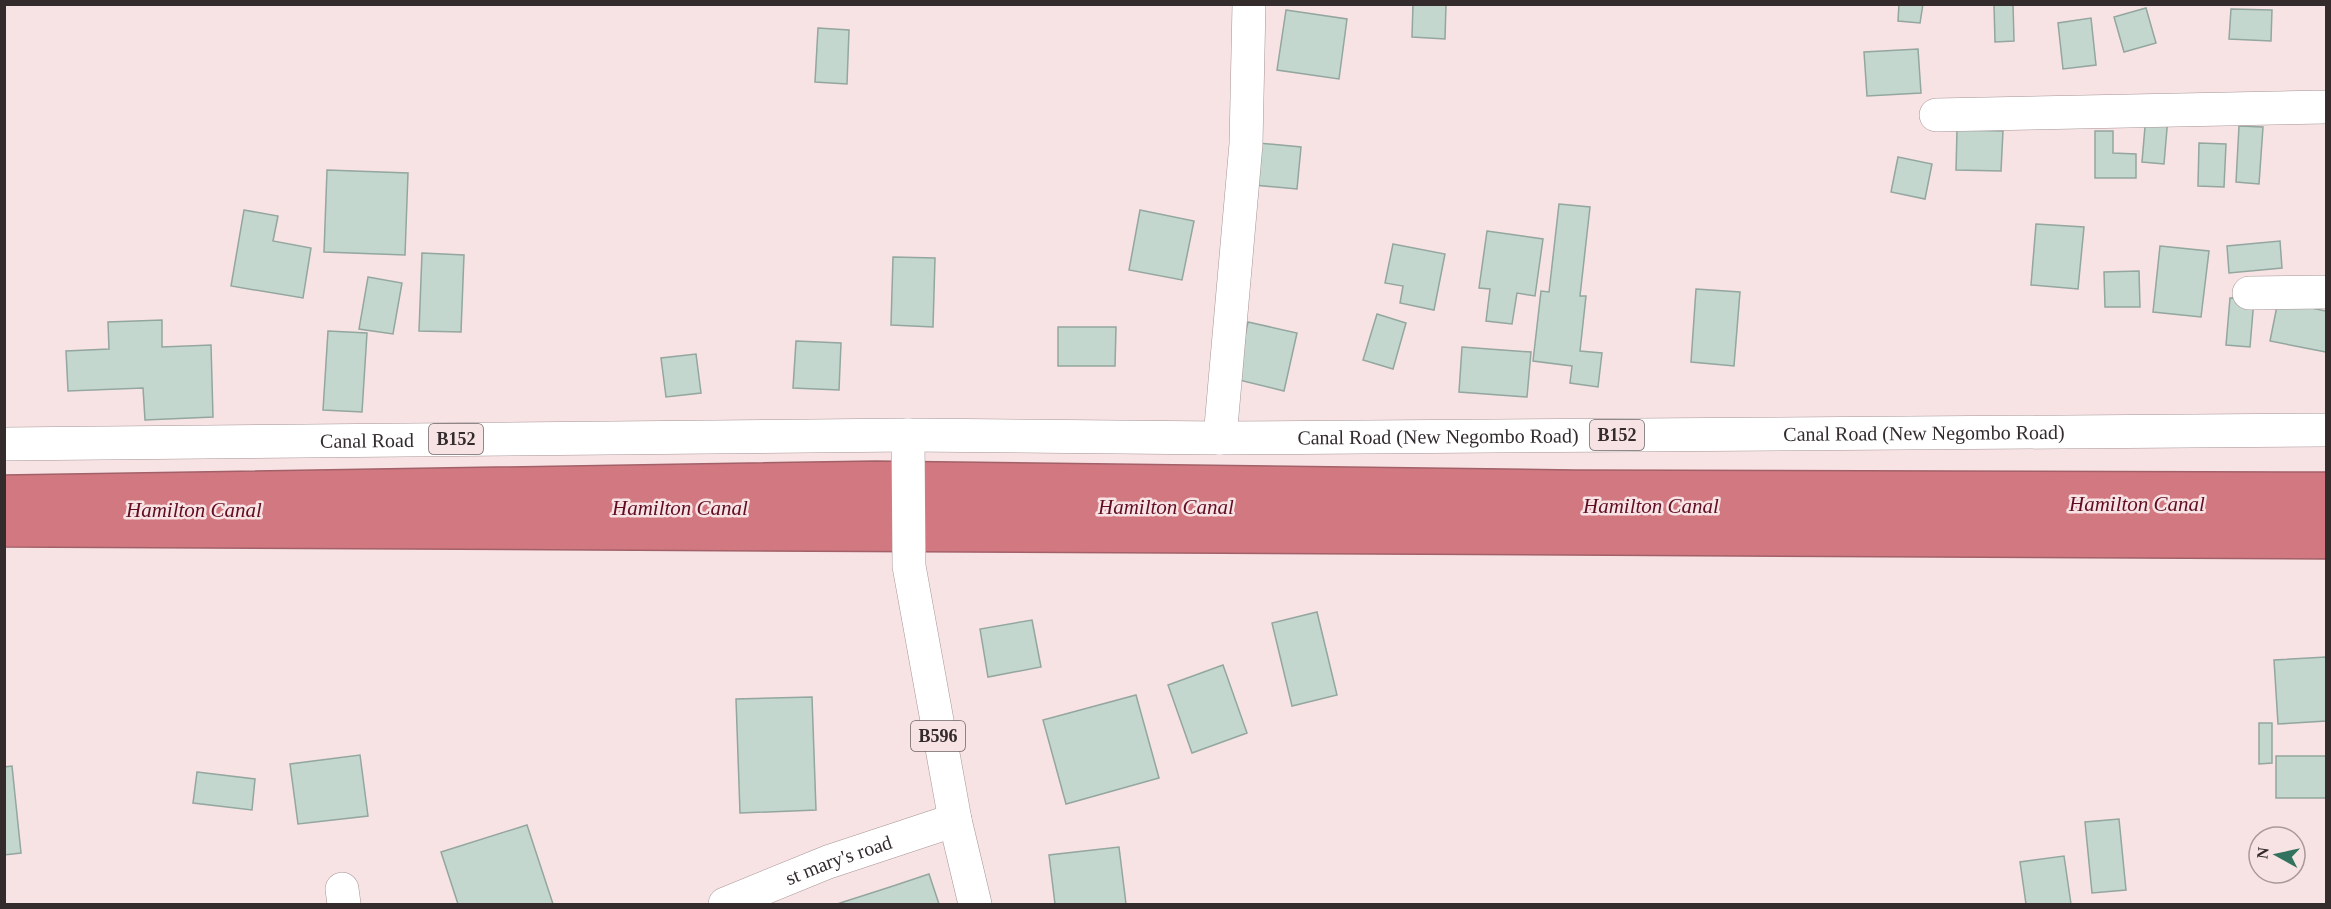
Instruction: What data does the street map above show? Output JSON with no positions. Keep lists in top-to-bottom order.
{
  "streets": {
    "main road": [
      "Canal Road (New Negombo Road)",
      "B152",
      "Canal Road",
      "B596",
      "st mary's road"
    ]
  },
  "crossings": [
    ["Canal Road (New Negombo Road)", "Canal Road"],
    ["Canal Road (New Negombo Road)", "B596"],
    ["Canal Road", "B596"],
    ["B596", "st mary's road"]
  ],
  "water": ["Hamilton Canal"],
  "north": "left"
}
